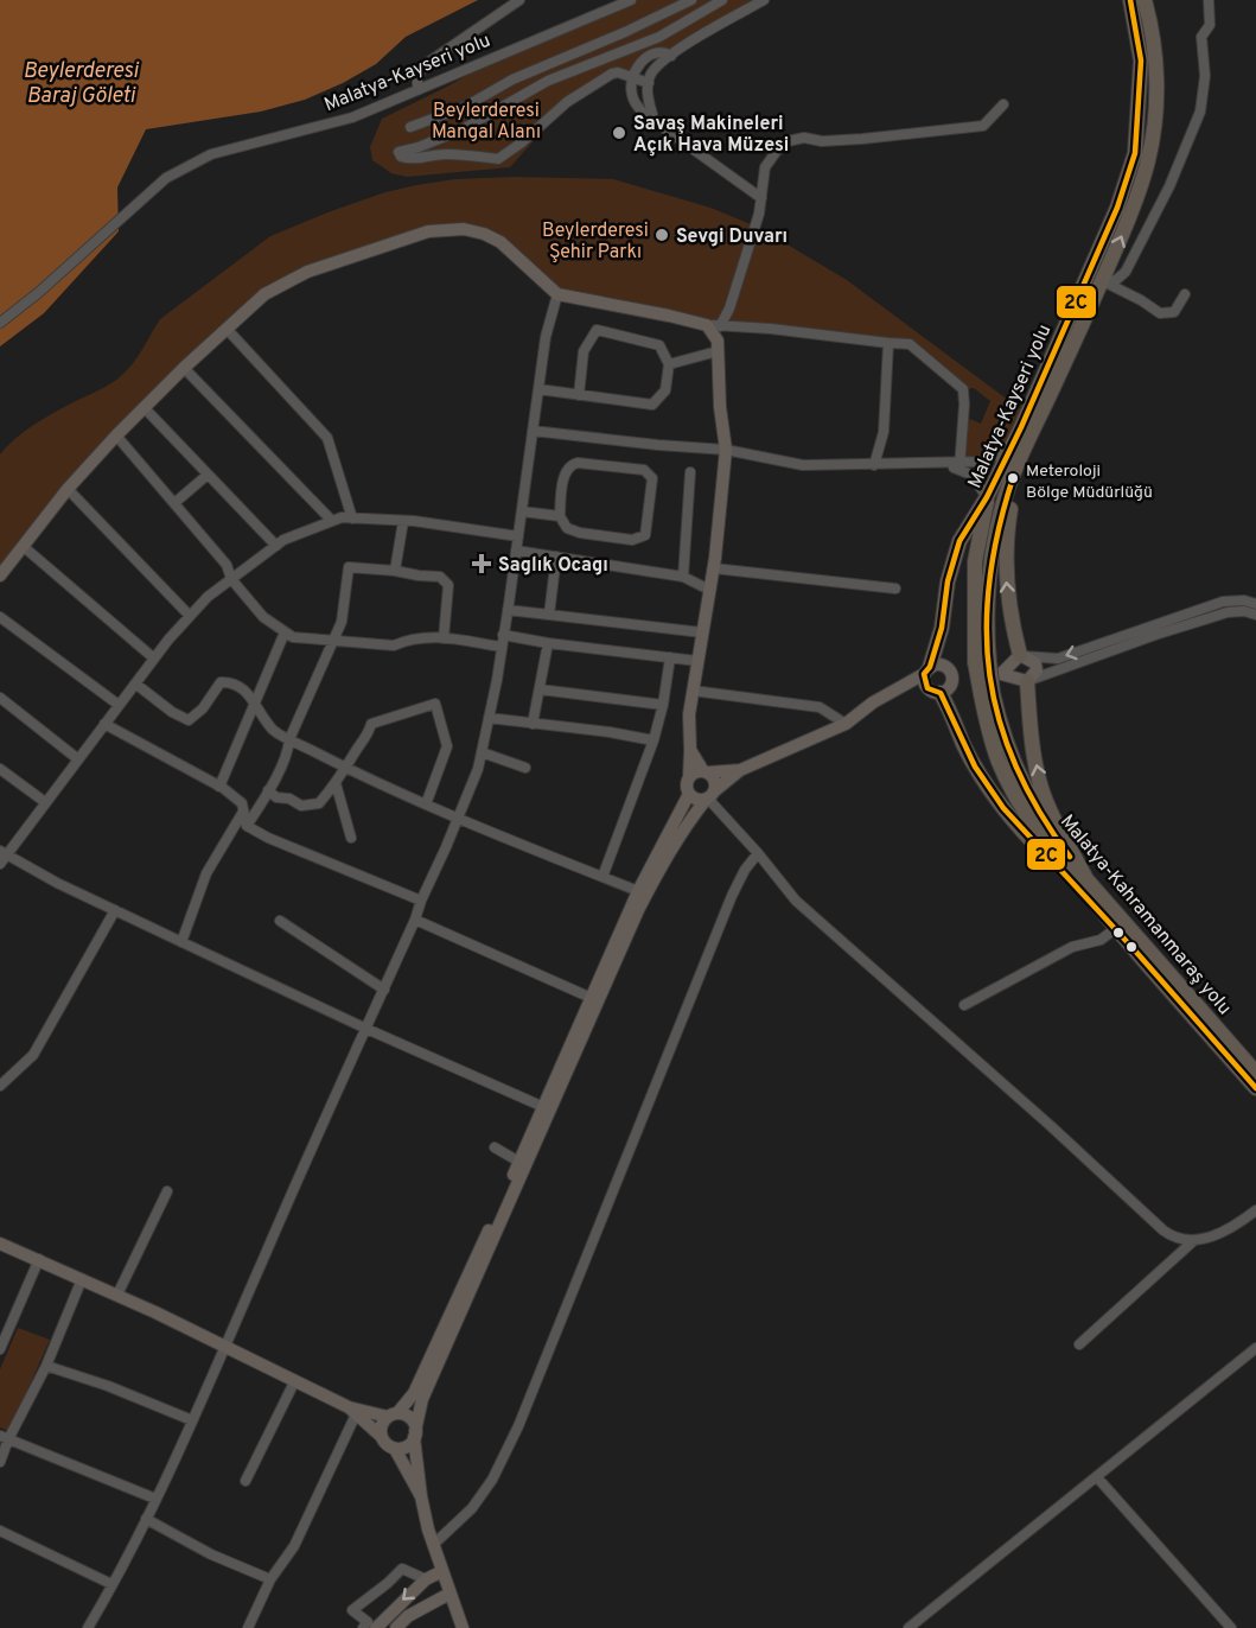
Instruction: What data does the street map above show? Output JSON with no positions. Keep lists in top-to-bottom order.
{
  "streets": {
    "highway": ["Malatya-Kayseri yolu", "Malatya-Kahramanmaraş yolu"]
  },
  "crossings": [
    ["Malatya-Kayseri yolu", "Malatya-Kahramanmaraş yolu"]
  ],
  "water": ["Beylerderesi Baraj Göleti"],
  "parks": ["Beylerderesi Mangal Alanı", "Beylerderesi Şehir Parkı"],
  "places": {
    "other": ["Savaş Makineleri Açık Hava Müzesi", "Sevgi Duvarı", "Meteroloji Bölge Müdürlüğü"],
    "health": ["Saglık Ocagı"]
  },
  "lines": ["transit line 2C"]
}
